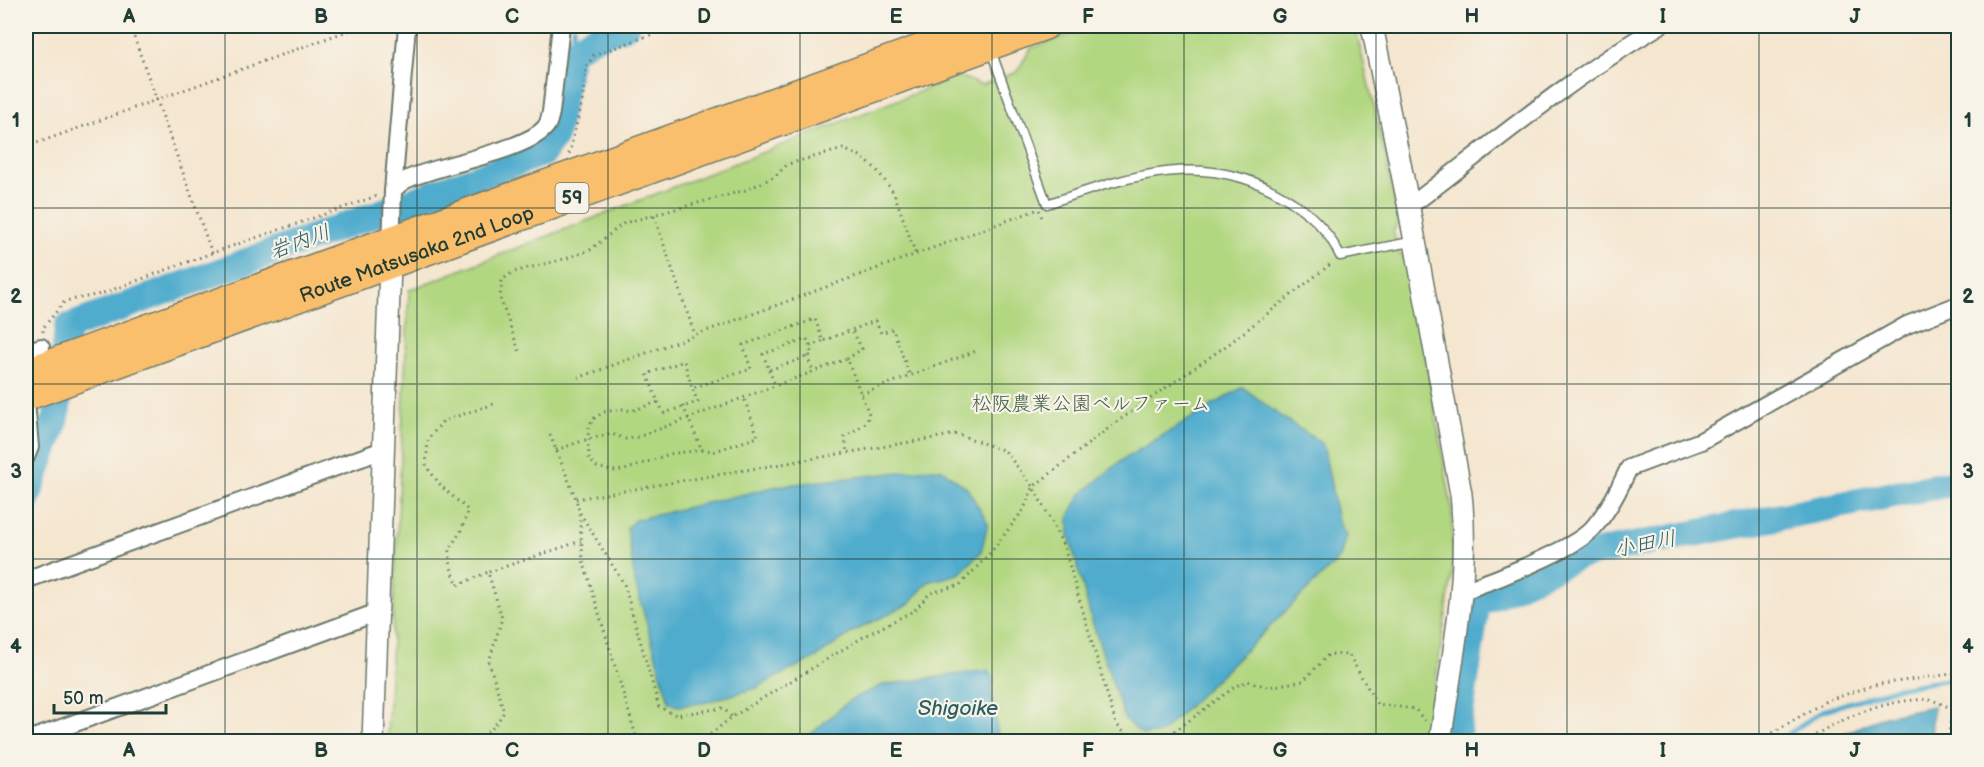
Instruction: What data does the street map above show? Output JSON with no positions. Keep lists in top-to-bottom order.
{
  "streets": {
    "main road": ["59", "Route Matsusaka 2nd Loop"]
  },
  "water": ["岩内川", "小田川", "Shigoike"],
  "parks": ["松阪農業公園ベルファーム"],
  "scale_bar": "50 m",
  "grid": {
    "columns": [
      "A",
      "B",
      "C",
      "D",
      "E",
      "F",
      "G",
      "H",
      "I",
      "J"
    ],
    "rows": [
      "1",
      "2",
      "3",
      "4"
    ]
  }
}
